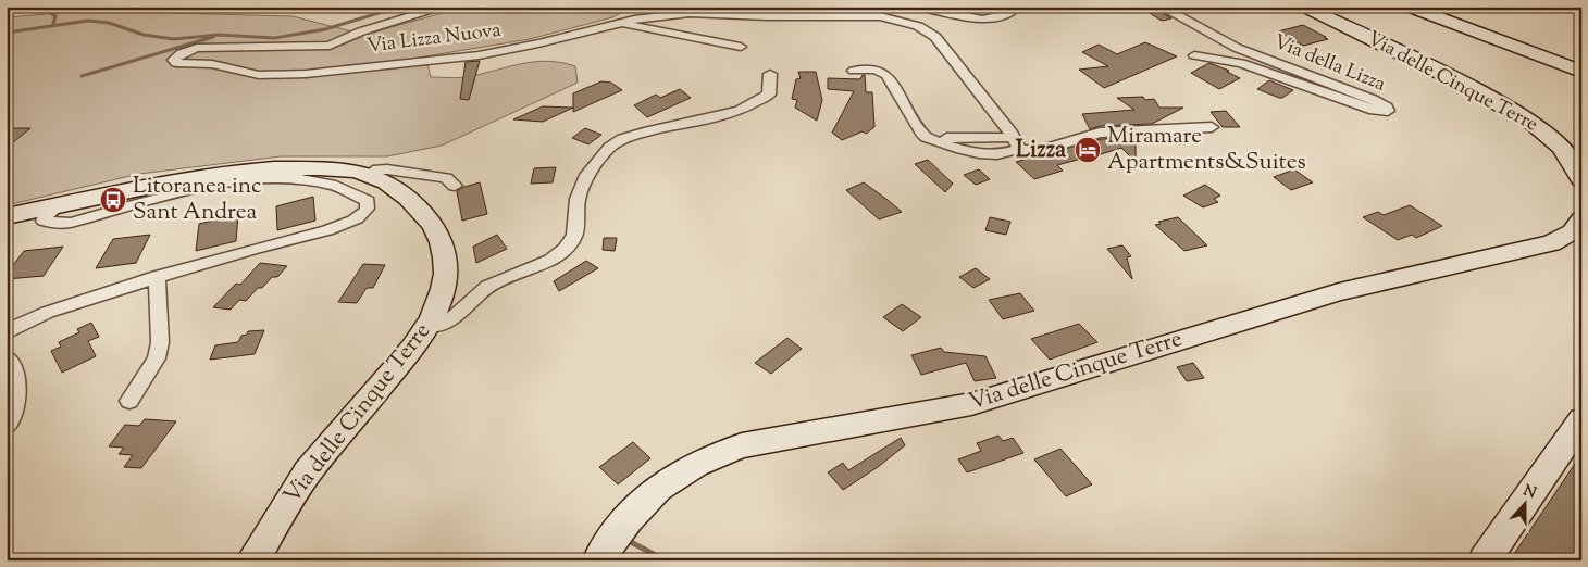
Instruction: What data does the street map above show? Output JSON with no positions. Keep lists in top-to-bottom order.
{
  "streets": {
    "main road": ["Via delle Cinque Terre"],
    "street": ["Via Lizza Nuova", "Via della Lizza"]
  },
  "districts": ["Lizza"],
  "places": {
    "hotel": ["Miramare Apartments&Suites"],
    "bus stop": ["Litoranea inc Sant Andrea"]
  },
  "north": "top"
}
